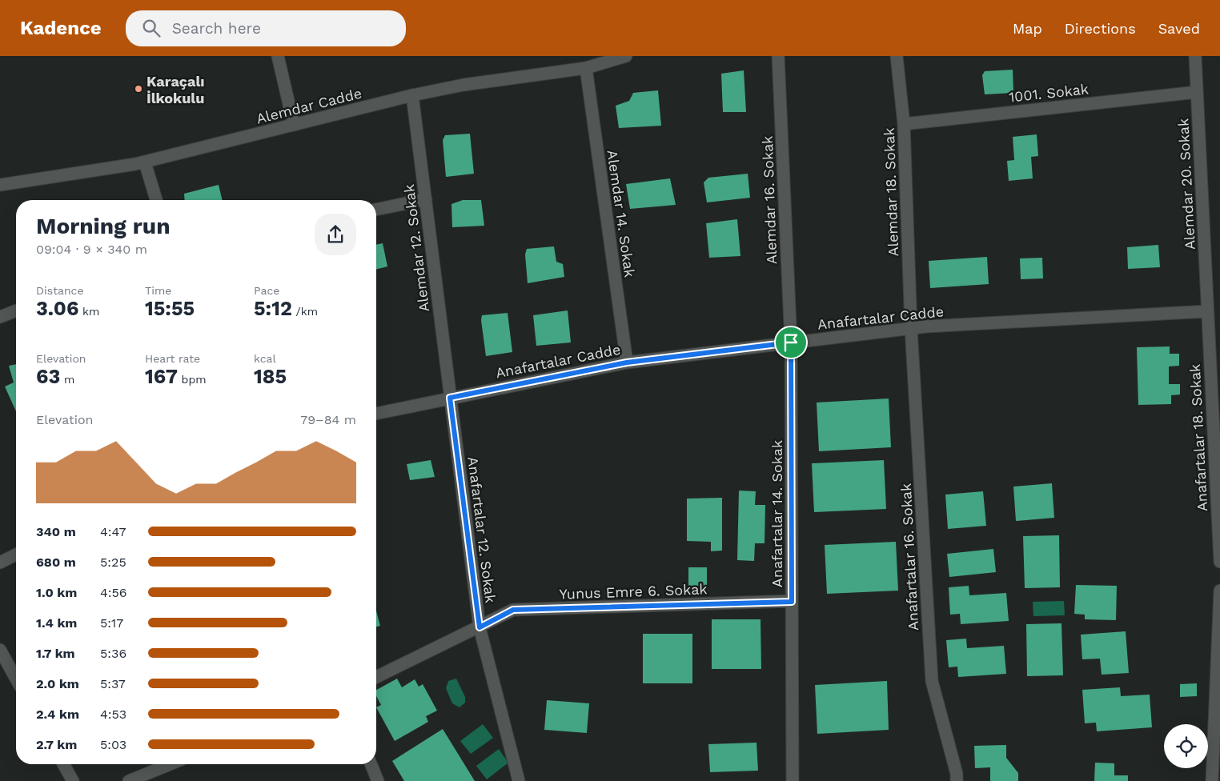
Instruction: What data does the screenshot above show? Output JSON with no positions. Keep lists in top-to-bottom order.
{
  "streets": {
    "street": [
      "1001. Sokak",
      "Alemdar Cadde",
      "Alemdar 20. Sokak",
      "Alemdar 18. Sokak",
      "Alemdar 16. Sokak",
      "Alemdar 14. Sokak",
      "Alemdar 12. Sokak",
      "Anafartalar Cadde",
      "Anafartalar 18. Sokak",
      "Anafartalar 14. Sokak",
      "Anafartalar 12. Sokak",
      "Anafartalar 16. Sokak",
      "Yunus Emre 6. Sokak"
    ]
  },
  "crossings": [
    ["1001. Sokak", "Alemdar 20. Sokak"],
    ["1001. Sokak", "Alemdar 18. Sokak"],
    ["Alemdar Cadde", "Alemdar 14. Sokak"],
    ["Alemdar Cadde", "Alemdar 12. Sokak"],
    ["Alemdar 20. Sokak", "Anafartalar Cadde"],
    ["Alemdar 20. Sokak", "Anafartalar 18. Sokak"],
    ["Alemdar 18. Sokak", "Anafartalar Cadde"],
    ["Alemdar 18. Sokak", "Anafartalar 16. Sokak"],
    ["Alemdar 16. Sokak", "Anafartalar Cadde"],
    ["Alemdar 16. Sokak", "Anafartalar 14. Sokak"],
    ["Alemdar 14. Sokak", "Anafartalar Cadde"],
    ["Alemdar 12. Sokak", "Anafartalar Cadde"],
    ["Alemdar 12. Sokak", "Anafartalar 12. Sokak"],
    ["Anafartalar Cadde", "Anafartalar 18. Sokak"],
    ["Anafartalar Cadde", "Anafartalar 14. Sokak"],
    ["Anafartalar Cadde", "Anafartalar 12. Sokak"],
    ["Anafartalar Cadde", "Anafartalar 16. Sokak"],
    ["Anafartalar 14. Sokak", "Yunus Emre 6. Sokak"],
    ["Anafartalar 12. Sokak", "Yunus Emre 6. Sokak"]
  ],
  "places": ["Karaçalı İlkokulu"],
  "page": {
    "header": "Kadence",
    "search": "Search here",
    "nav": ["Map", "Directions", "Saved"],
    "heading": ["Morning run", "09:04 · 9 × 340 m"],
    "stats": [
      ["Distance", "3.06 km"],
      ["Time", "15:55"],
      ["Pace", "5:12 /km"],
      ["Elevation", "63 m"],
      ["Heart rate", "167 bpm"],
      ["kcal", "185"]
    ],
    "chart": ["Elevation", "79–84 m"],
    "list": [
      {
        "name": "340 m",
        "note": "4:47"
      },
      {
        "name": "680 m",
        "note": "5:25"
      },
      {
        "name": "1.0 km",
        "note": "4:56"
      },
      {
        "name": "1.4 km",
        "note": "5:17"
      },
      {
        "name": "1.7 km",
        "note": "5:36"
      },
      {
        "name": "2.0 km",
        "note": "5:37"
      },
      {
        "name": "2.4 km",
        "note": "4:53"
      },
      {
        "name": "2.7 km",
        "note": "5:03"
      }
    ]
  }
}
